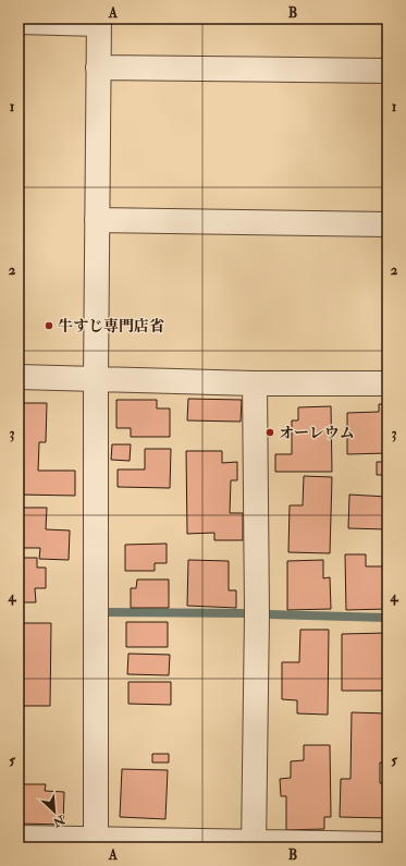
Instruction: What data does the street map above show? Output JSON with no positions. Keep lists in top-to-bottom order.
{
  "places": ["牛すじ専門店省", "オーレウム"],
  "north": "bottom right",
  "grid": {
    "columns": ["A", "B"],
    "rows": [
      "1",
      "2",
      "3",
      "4",
      "5"
    ]
  }
}
